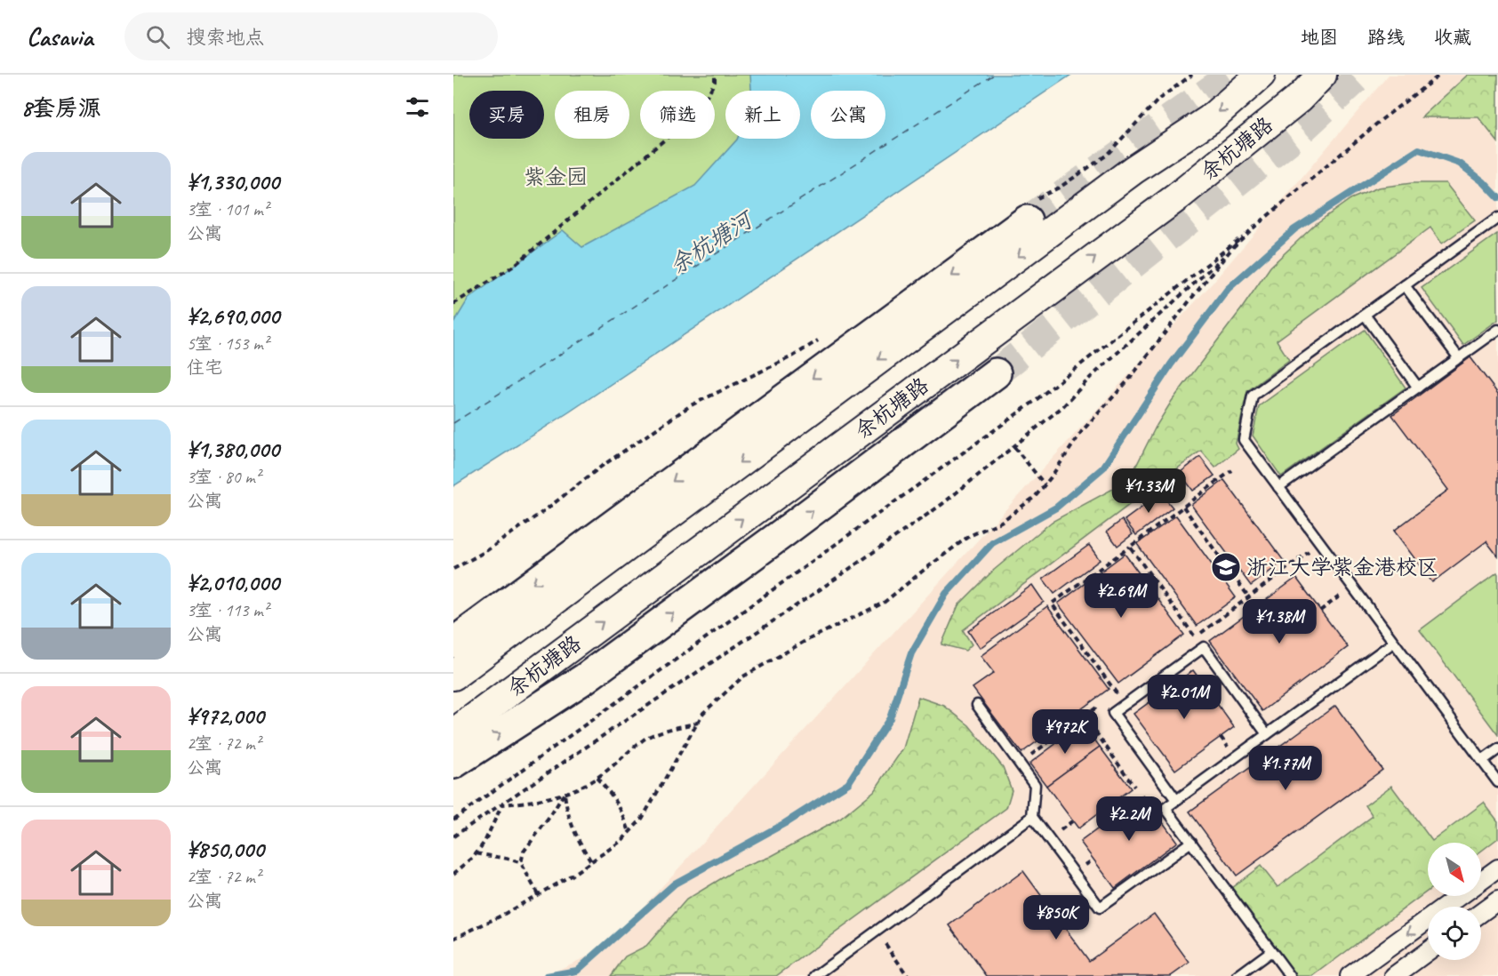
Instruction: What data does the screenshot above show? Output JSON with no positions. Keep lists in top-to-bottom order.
{
  "streets": {
    "main road": ["余杭塘路"]
  },
  "water": ["余杭塘河"],
  "parks": ["紫金园"],
  "places": {
    "school or university": ["浙江大学紫金港校区"]
  },
  "north": "bottom right",
  "page": {
    "header": "Casavia",
    "search": "搜索地点",
    "nav": ["地图", "路线", "收藏"],
    "heading": "8套房源",
    "chip": [
      "买房",
      "租房",
      "筛选",
      "新上",
      "公寓"
    ],
    "list": [
      {
        "name": "¥1,330,000",
        "note": "3室 · 101 m² · 公寓"
      },
      {
        "name": "¥2,690,000",
        "note": "5室 · 153 m² · 住宅"
      },
      {
        "name": "¥1,380,000",
        "note": "3室 · 80 m² · 公寓"
      },
      {
        "name": "¥2,010,000",
        "note": "3室 · 113 m² · 公寓"
      },
      {
        "name": "¥972,000",
        "note": "2室 · 72 m² · 公寓"
      },
      {
        "name": "¥850,000",
        "note": "2室 · 72 m² · 公寓"
      }
    ],
    "price": [
      "¥1.33M",
      "¥2.69M",
      "¥1.38M",
      "¥2.01M",
      "¥972K",
      "¥1.77M",
      "¥2.2M",
      "¥850K"
    ]
  }
}
